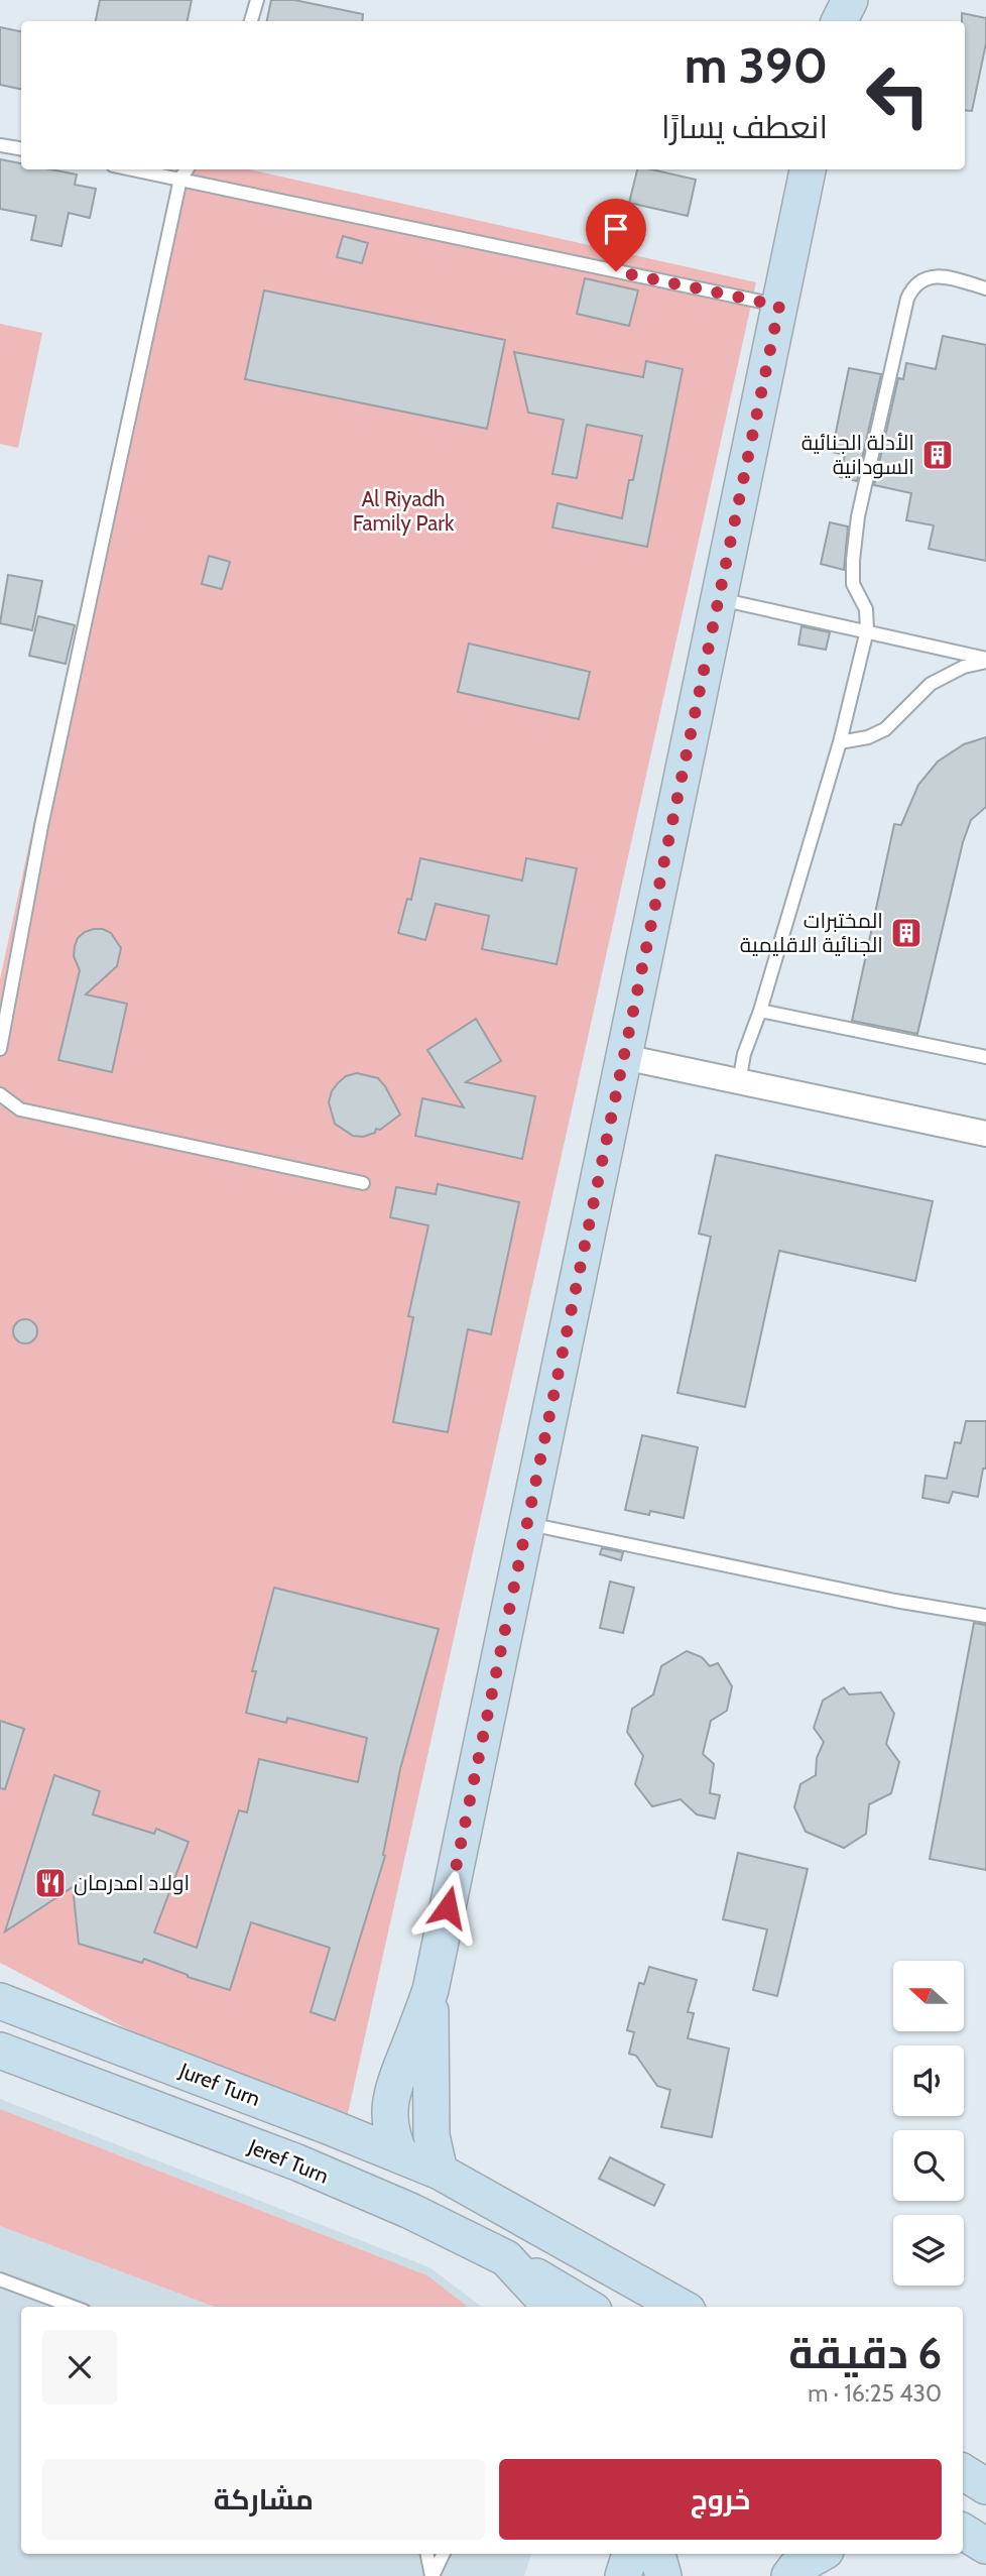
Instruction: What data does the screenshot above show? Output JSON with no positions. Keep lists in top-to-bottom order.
{
  "streets": {
    "street": ["Juref Turn", "Jeref Turn"]
  },
  "parks": ["Al Riyadh Family Park"],
  "places": {
    "building": ["الأدلة الجنائية السودانية", "المختبرات الجنائية الاقليمية"],
    "restaurant": ["اولاد امدرمان"]
  },
  "north": "left",
  "page": {
    "turn": ["390 m", "انعطف يسارًا"],
    "heading": ["6 دقيقة", "430 m · 16:25"],
    "buttons": ["خروج", "مشاركة"]
  }
}
